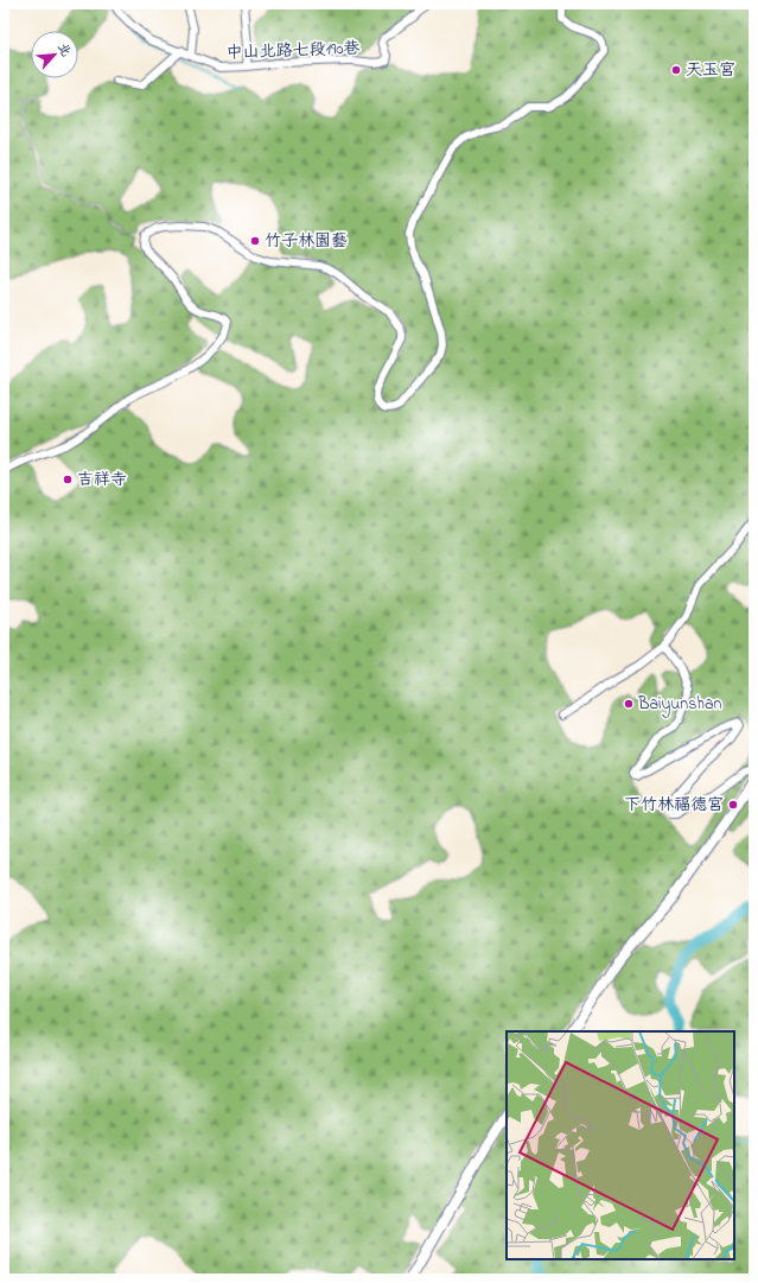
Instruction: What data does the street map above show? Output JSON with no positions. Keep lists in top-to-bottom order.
{
  "streets": {
    "street": ["中山北路七段190巷"]
  },
  "places": [
    "天玉宮",
    "竹子林園藝",
    "吉祥寺",
    "Baiyunshan",
    "下竹林福德宮"
  ],
  "north": "top right"
}
